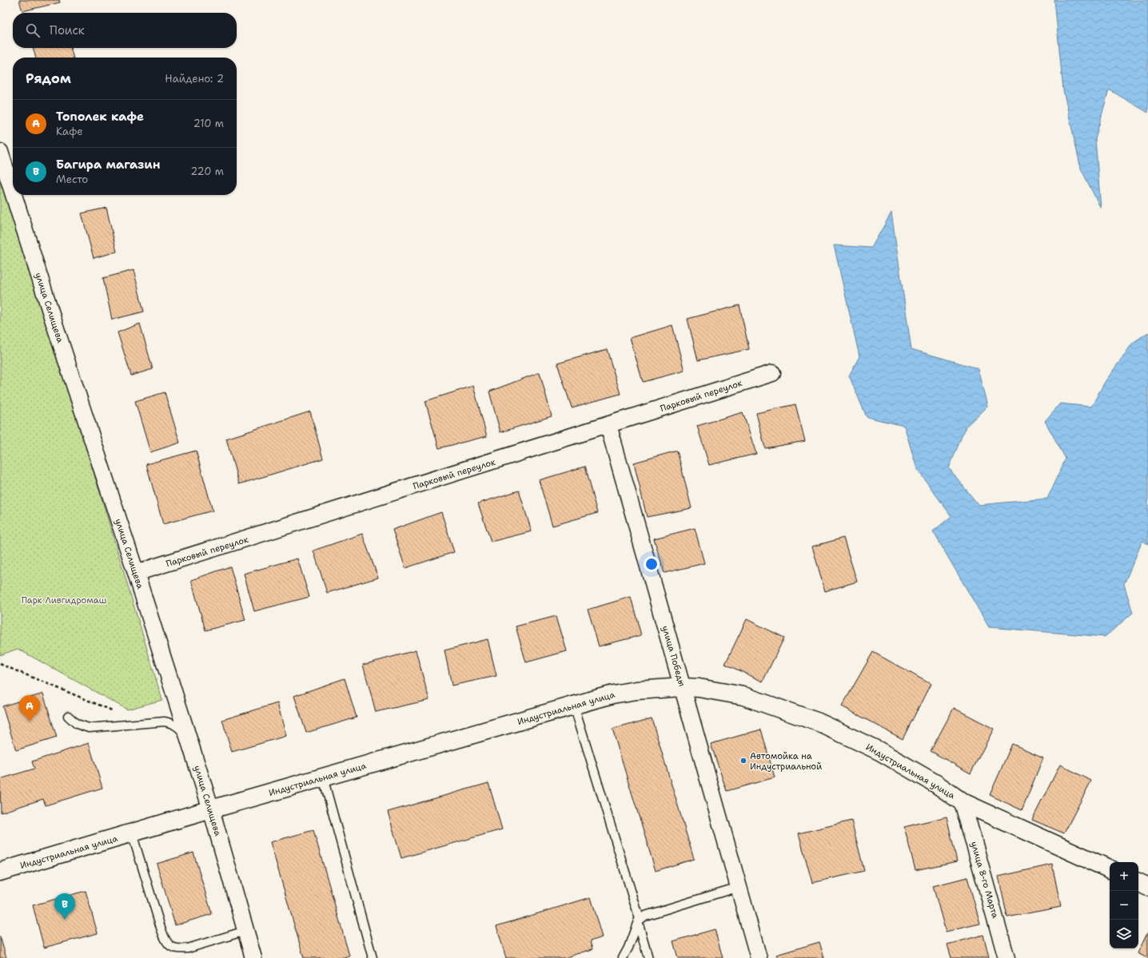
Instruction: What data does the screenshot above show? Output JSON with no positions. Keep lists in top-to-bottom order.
{
  "streets": {
    "street": [
      "улица Селищева",
      "Парковый переулок",
      "улица Победы",
      "Индустриальная улица",
      "улица 8-го Марта"
    ]
  },
  "crossings": [
    ["улица Селищева", "Парковый переулок"],
    ["улица Селищева", "Индустриальная улица"],
    ["Парковый переулок", "улица Победы"],
    ["улица Победы", "Индустриальная улица"],
    ["Индустриальная улица", "улица 8-го Марта"]
  ],
  "parks": ["Парк Ливгидромаш"],
  "places": ["Автомойка на Индустриальной"],
  "page": {
    "search": "Поиск",
    "heading": ["Рядом", "Найдено: 2"],
    "list": [
      {
        "mark": "A",
        "name": "Тополек кафе",
        "note": "Кафе",
        "value": "210 m"
      },
      {
        "mark": "B",
        "name": "Багира магазин",
        "note": "Место",
        "value": "220 m"
      }
    ],
    "pins": ["A", "B"],
    "map_buttons": ["+", "−"]
  }
}
